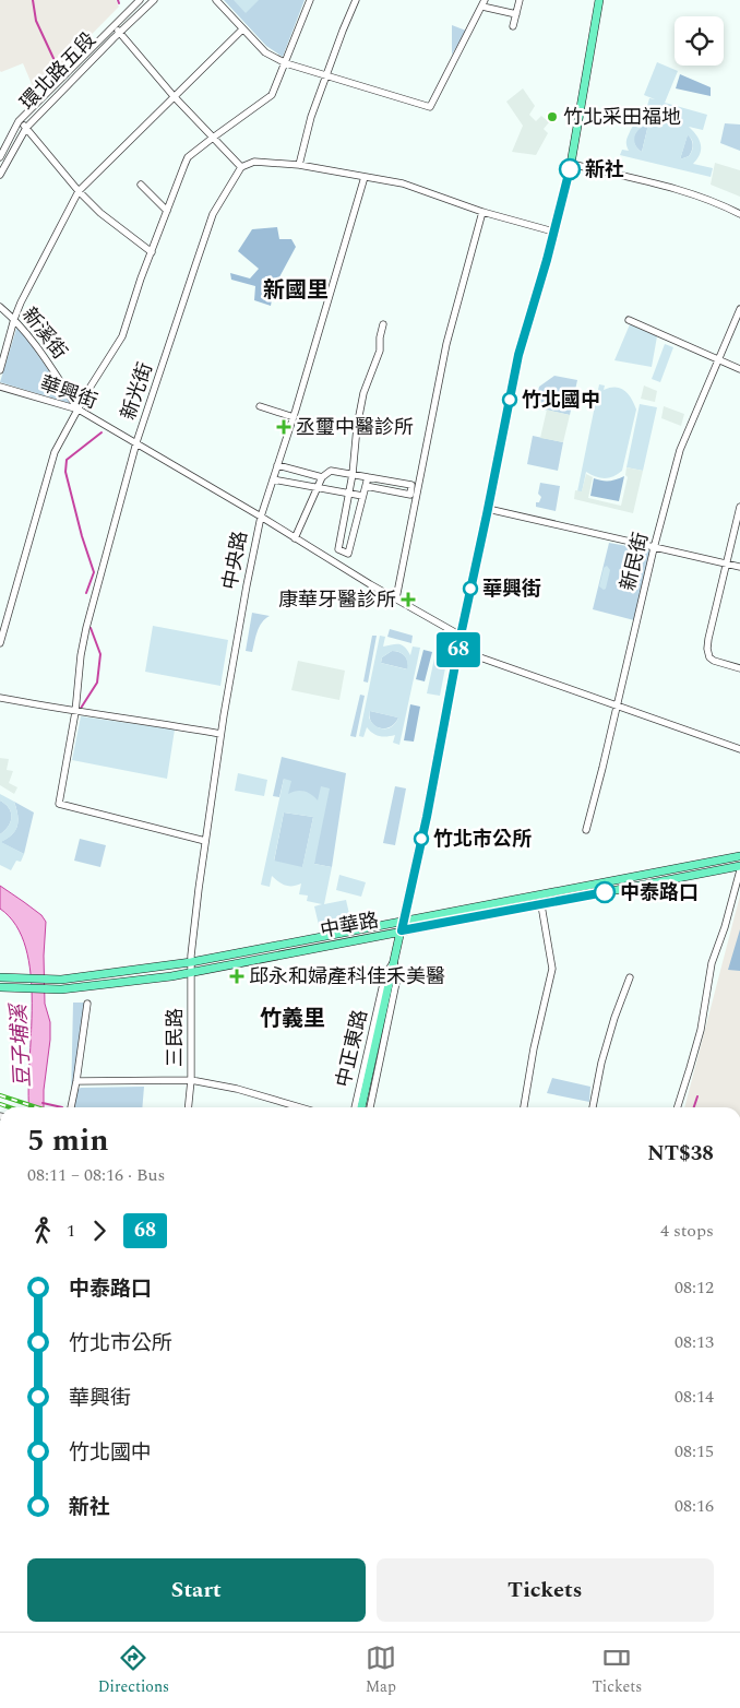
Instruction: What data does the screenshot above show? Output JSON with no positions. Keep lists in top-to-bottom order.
{
  "streets": {
    "main road": ["中華路", "中正東路"],
    "street": [
      "環北路五段",
      "新溪街",
      "新光街",
      "華興街",
      "中央路",
      "新民街",
      "三民路"
    ]
  },
  "crossings": [
    ["新溪街", "華興街"],
    ["新光街", "華興街"],
    ["新光街", "中央路"],
    ["華興街", "中央路"],
    ["華興街", "中正東路"],
    ["中央路", "中華路"],
    ["中央路", "三民路"],
    ["中華路", "三民路"],
    ["中華路", "中正東路"]
  ],
  "districts": ["新國里", "竹義里"],
  "water": ["豆子埔溪"],
  "places": {
    "other": [
      "竹北采田福地",
      "新社",
      "竹北國中",
      "華興街",
      "竹北市公所",
      "中泰路口"
    ],
    "health": ["丞璽中醫診所", "康華牙醫診所", "邱永和婦產科佳禾美醫"]
  },
  "lines": ["bus line 68"],
  "page": {
    "on_map": "68",
    "heading": ["5 min", "08:11 – 08:16 · Bus", "NT$38"],
    "legs": ["1", "68", "4 stops"],
    "list": [
      {
        "name": "中泰路口",
        "value": "08:12"
      },
      {
        "name": "竹北市公所",
        "value": "08:13"
      },
      {
        "name": "華興街",
        "value": "08:14"
      },
      {
        "name": "竹北國中",
        "value": "08:15"
      },
      {
        "name": "新社",
        "value": "08:16"
      }
    ],
    "buttons": ["Start", "Tickets"],
    "tabs": ["Directions", "Map", "Tickets"]
  }
}
